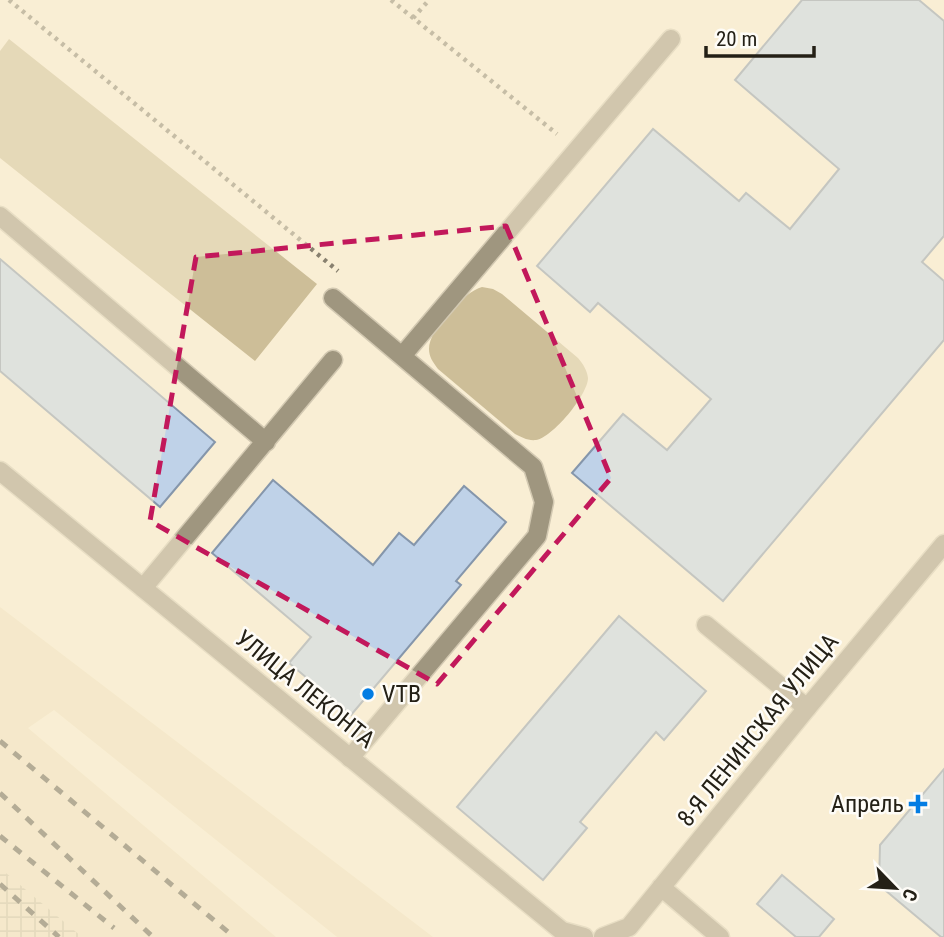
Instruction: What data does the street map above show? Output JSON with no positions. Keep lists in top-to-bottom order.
{
  "streets": {
    "street": ["УЛИЦА ЛЕКОНТА", "8-Я ЛЕНИНСКАЯ УЛИЦА"]
  },
  "places": {
    "other": ["VTB"],
    "health": ["Апрель"]
  },
  "scale_bar": "20 m",
  "north": "bottom right"
}
